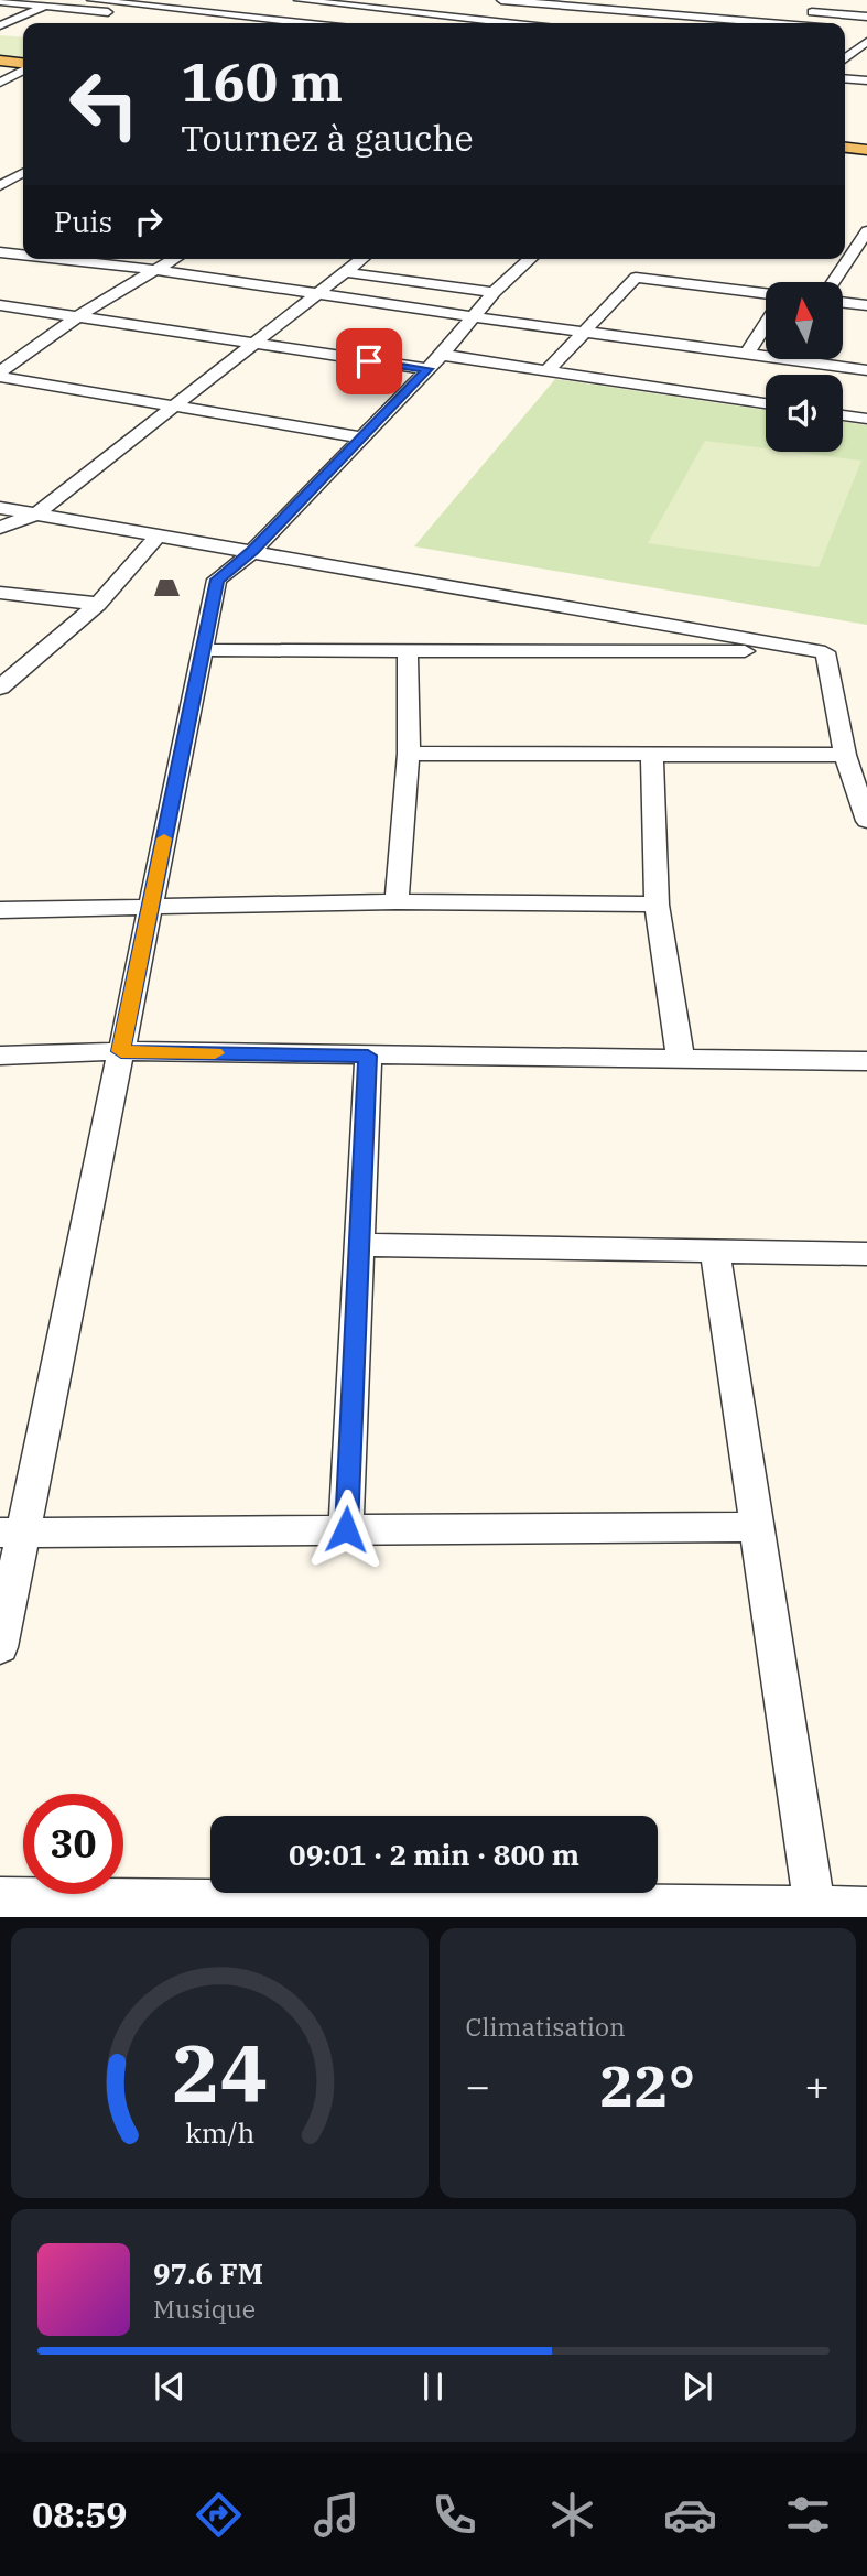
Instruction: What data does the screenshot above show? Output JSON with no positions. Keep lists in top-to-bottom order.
{
  "north": "top",
  "page": {
    "turn": ["160 m", "Tournez à gauche"],
    "then": "Puis",
    "limit": "30",
    "trip": "09:01 · 2 min · 800 m",
    "tile": "Climatisation",
    "heat": ["−", "22°", "+"],
    "song": ["97.6 FM", "Musique"],
    "tabs": "08:59",
    "gauge": ["24", "km/h"]
  }
}
